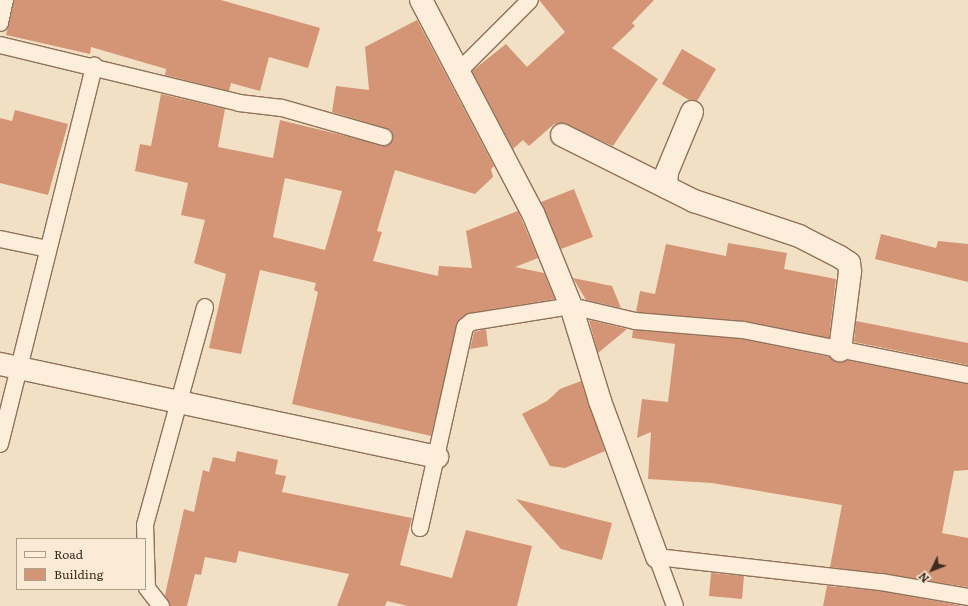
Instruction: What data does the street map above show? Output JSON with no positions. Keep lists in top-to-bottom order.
{
  "legend": ["Road", "Building"],
  "north": "bottom left"
}
